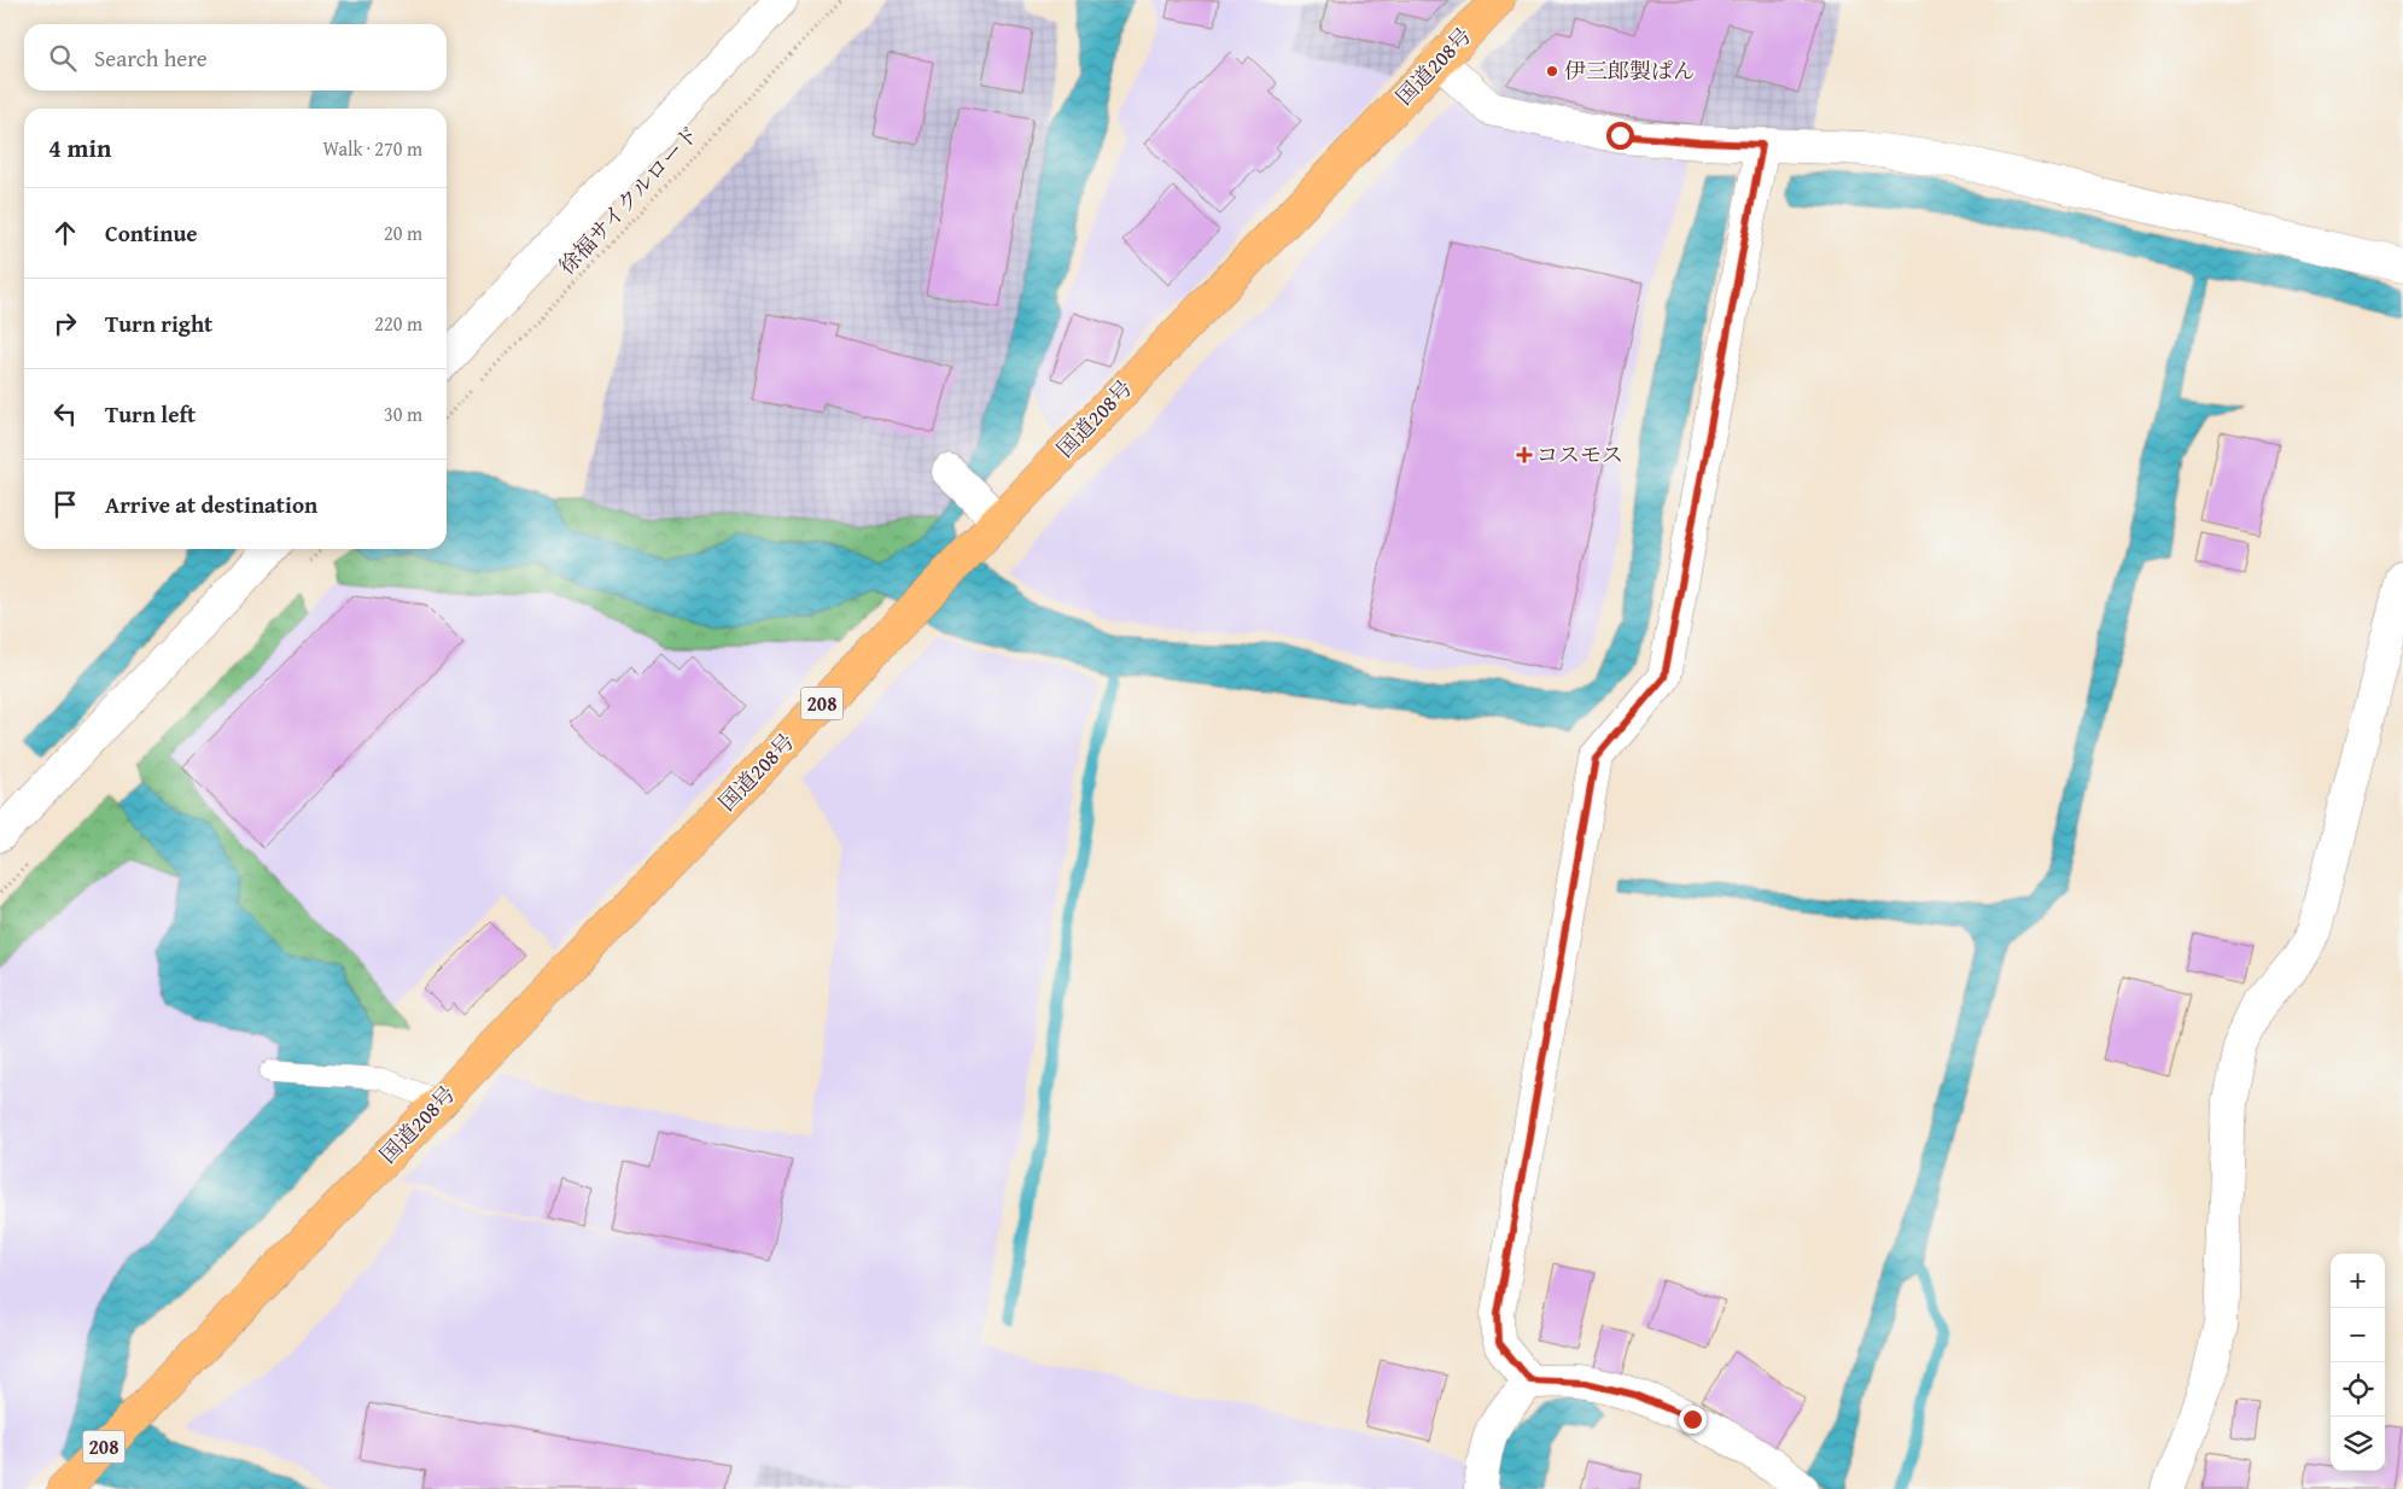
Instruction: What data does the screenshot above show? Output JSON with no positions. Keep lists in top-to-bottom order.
{
  "streets": {
    "highway": ["国道208号", "208"],
    "path": ["徐福サイクルロード"]
  },
  "places": {
    "other": ["伊三郎製ぱん"],
    "health": ["コスモス"]
  },
  "page": {
    "search": "Search here",
    "heading": ["4 min", "Walk · 270 m"],
    "list": [
      ["Continue", "20 m"],
      ["Turn right", "220 m"],
      ["Turn left", "30 m"],
      "Arrive at destination"
    ],
    "map_buttons": ["+", "−"]
  }
}
